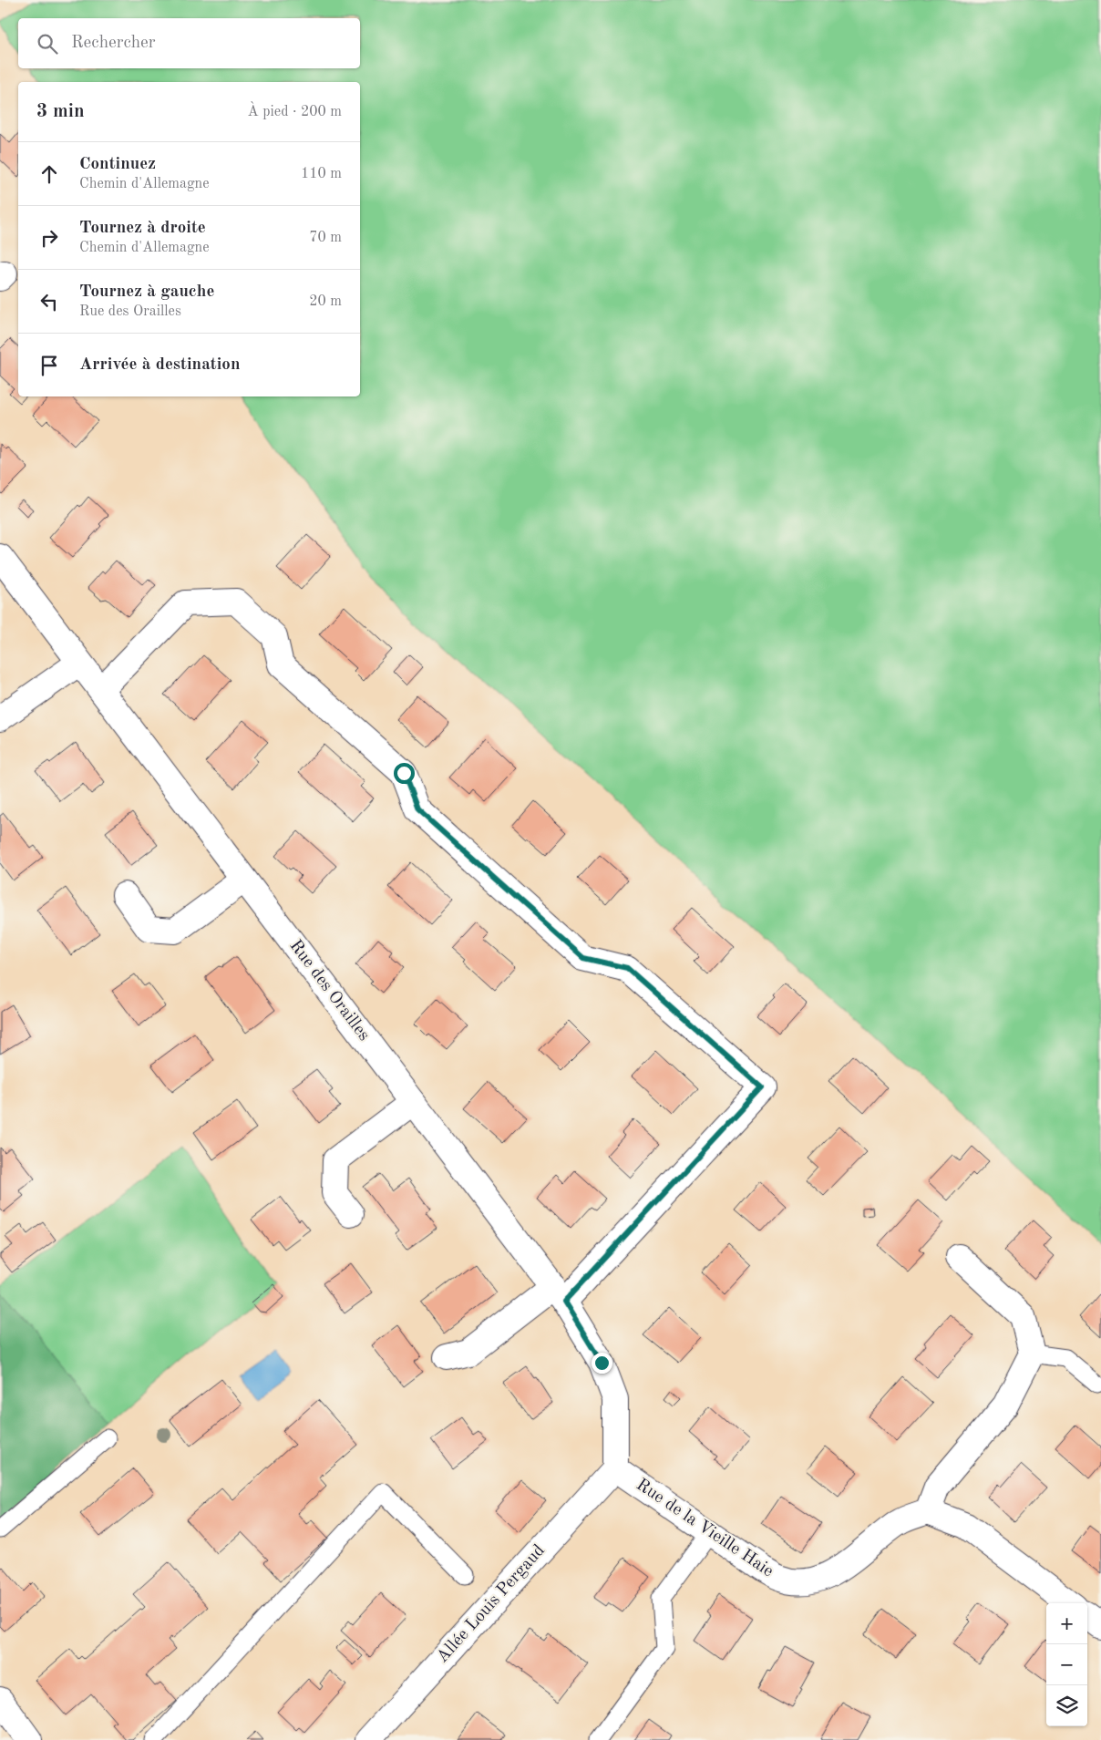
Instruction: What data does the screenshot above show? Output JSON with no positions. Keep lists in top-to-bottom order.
{
  "streets": {
    "street": ["Rue des Orailles", "Rue de la Vieille Haie", "Allée Louis Pergaud"]
  },
  "crossings": [
    ["Rue des Orailles", "Rue de la Vieille Haie"],
    ["Rue des Orailles", "Allée Louis Pergaud"],
    ["Rue de la Vieille Haie", "Allée Louis Pergaud"]
  ],
  "page": {
    "search": "Rechercher",
    "heading": ["3 min", "À pied · 200 m"],
    "list": [
      ["Continuez", "Chemin d'Allemagne", "110 m"],
      ["Tournez à droite", "Chemin d'Allemagne", "70 m"],
      ["Tournez à gauche", "Rue des Orailles", "20 m"],
      "Arrivée à destination"
    ],
    "map_buttons": ["+", "−"]
  }
}
